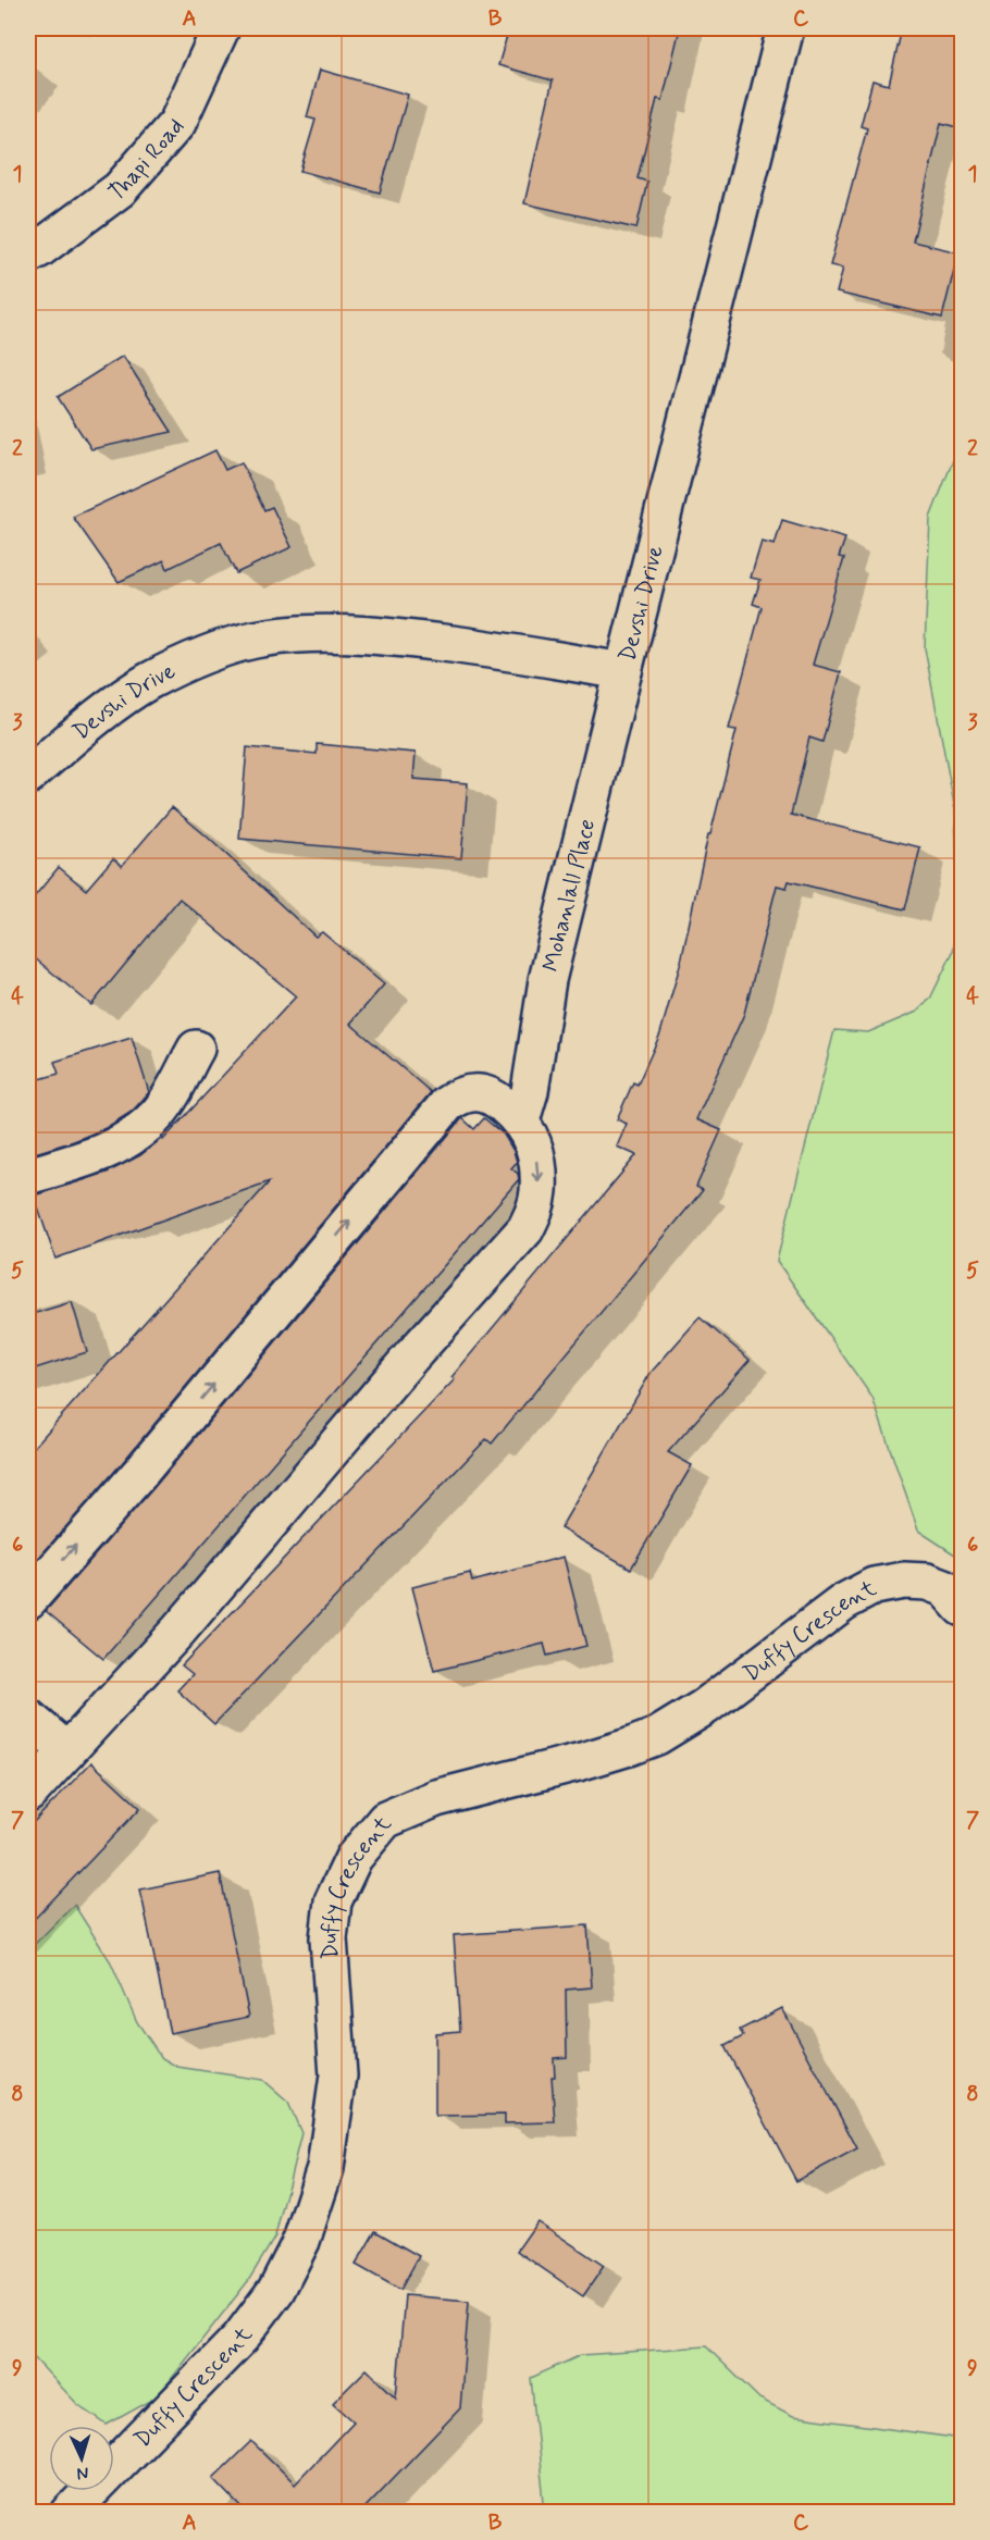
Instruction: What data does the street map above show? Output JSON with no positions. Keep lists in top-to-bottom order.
{
  "streets": {
    "street": [
      "Thapi Road",
      "Devshi Drive",
      "Mohanlall Place",
      "Duffy Crescent"
    ]
  },
  "crossings": [
    ["Devshi Drive", "Mohanlall Place"]
  ],
  "north": "bottom",
  "grid": {
    "columns": ["A", "B", "C"],
    "rows": [
      "1",
      "2",
      "3",
      "4",
      "5",
      "6",
      "7",
      "8",
      "9"
    ]
  }
}
